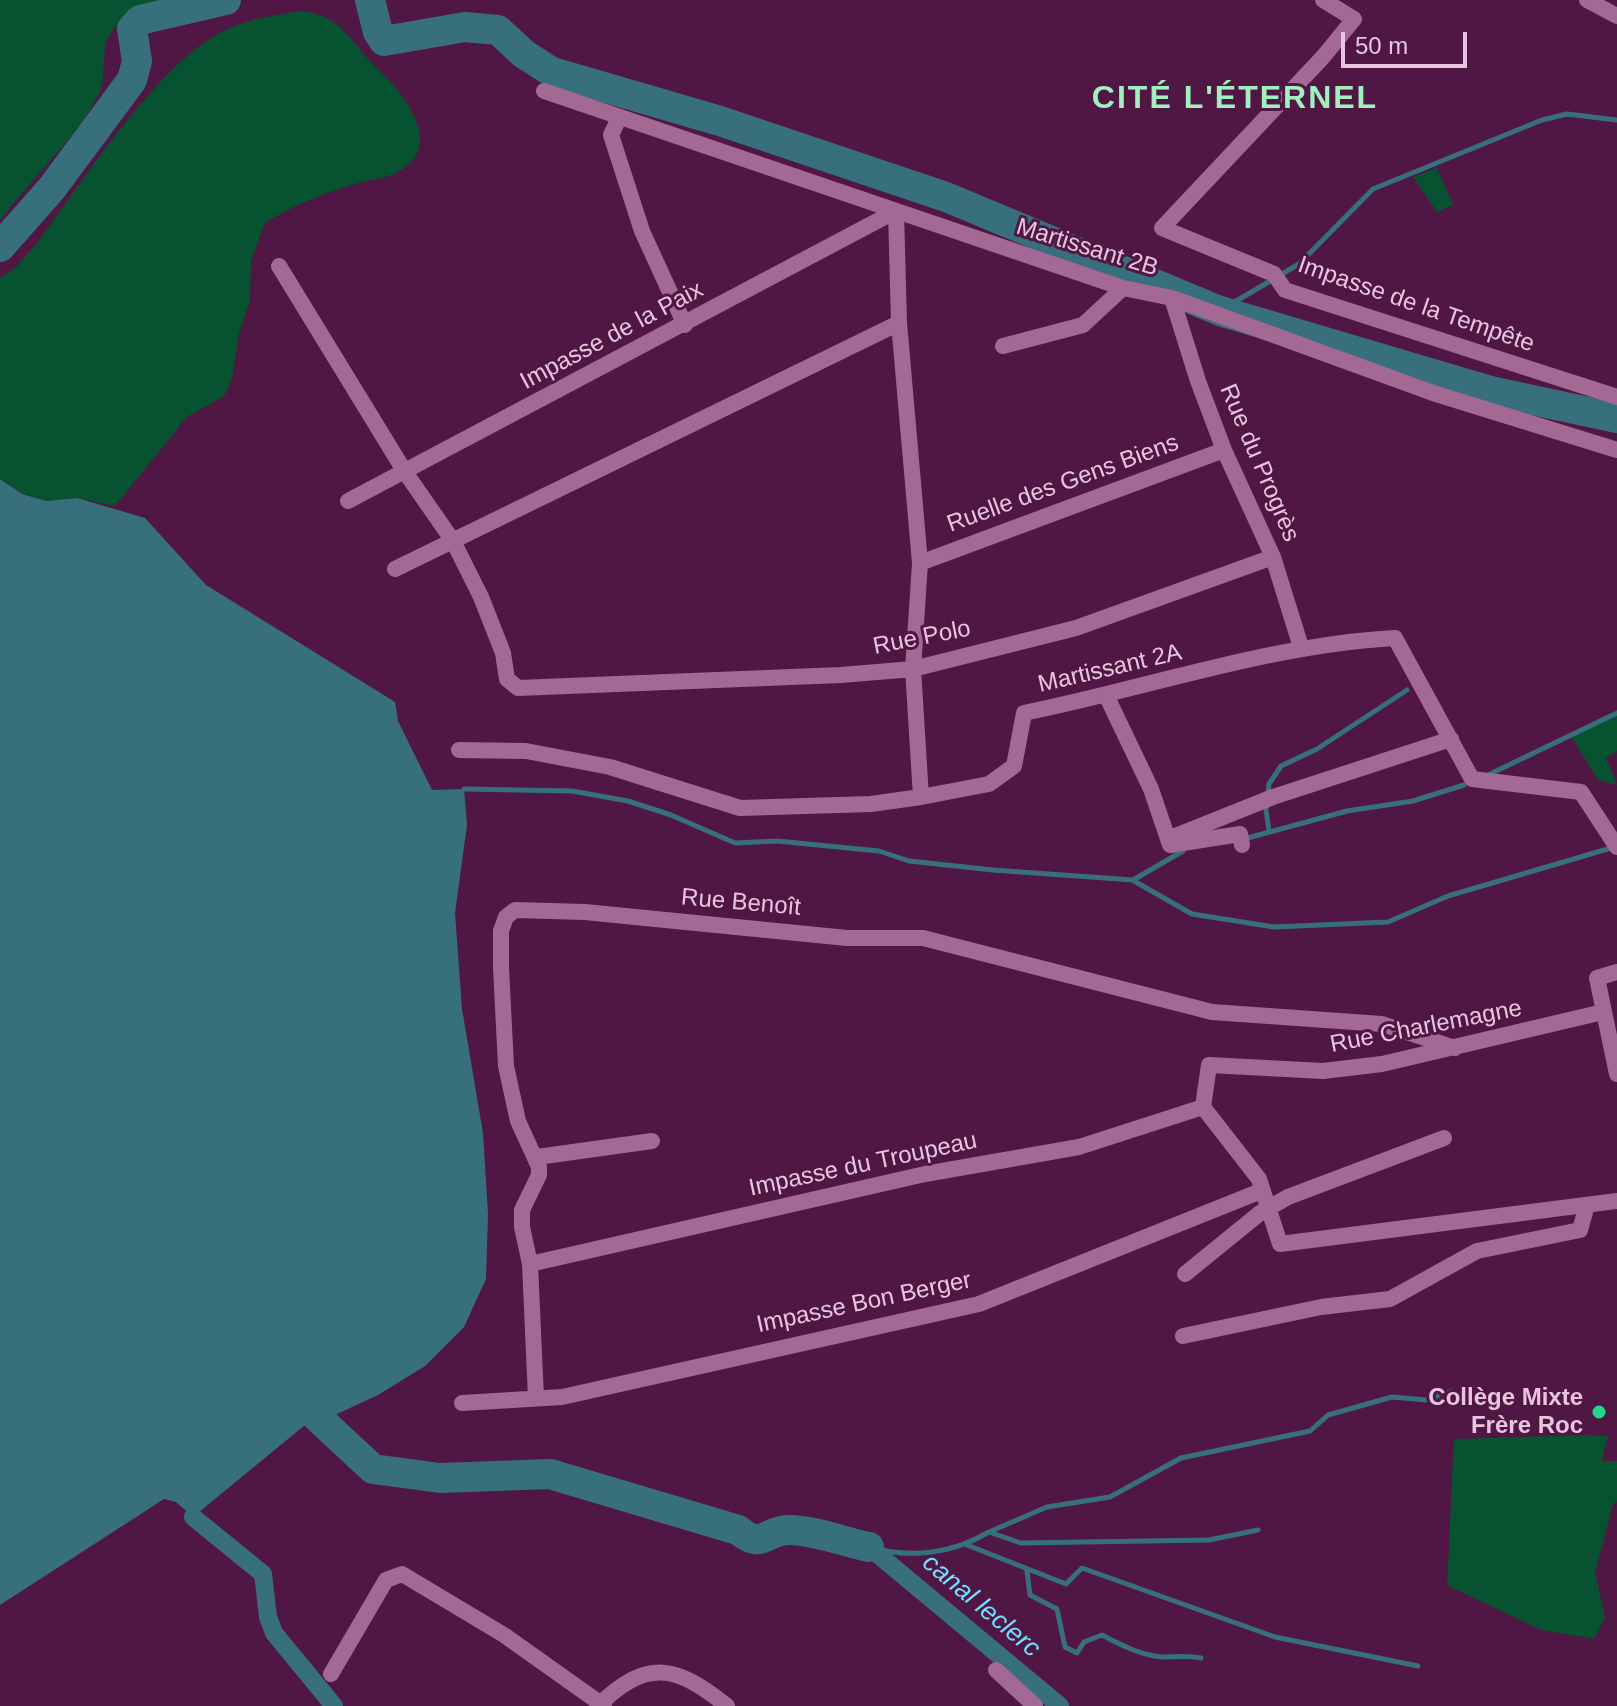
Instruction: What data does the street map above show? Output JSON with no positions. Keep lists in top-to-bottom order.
{
  "streets": {
    "street": [
      "Martissant 2B",
      "Impasse de la Tempête",
      "Impasse de la Paix",
      "Rue du Progrès",
      "Ruelle des Gens Biens",
      "Rue Polo",
      "Martissant 2A",
      "Rue Benoît",
      "Rue Charlemagne",
      "Impasse du Troupeau",
      "Impasse Bon Berger"
    ]
  },
  "crossings": [
    ["Martissant 2B", "Impasse de la Paix"],
    ["Martissant 2B", "Rue du Progrès"],
    ["Rue du Progrès", "Ruelle des Gens Biens"],
    ["Rue du Progrès", "Rue Polo"],
    ["Rue du Progrès", "Martissant 2A"],
    ["Rue Benoît", "Rue Charlemagne"],
    ["Rue Charlemagne", "Impasse du Troupeau"]
  ],
  "districts": ["CITÉ L'ÉTERNEL"],
  "water": ["canal leclerc"],
  "places": ["Collège Mixte Frère Roc"],
  "scale_bar": "50 m"
}
